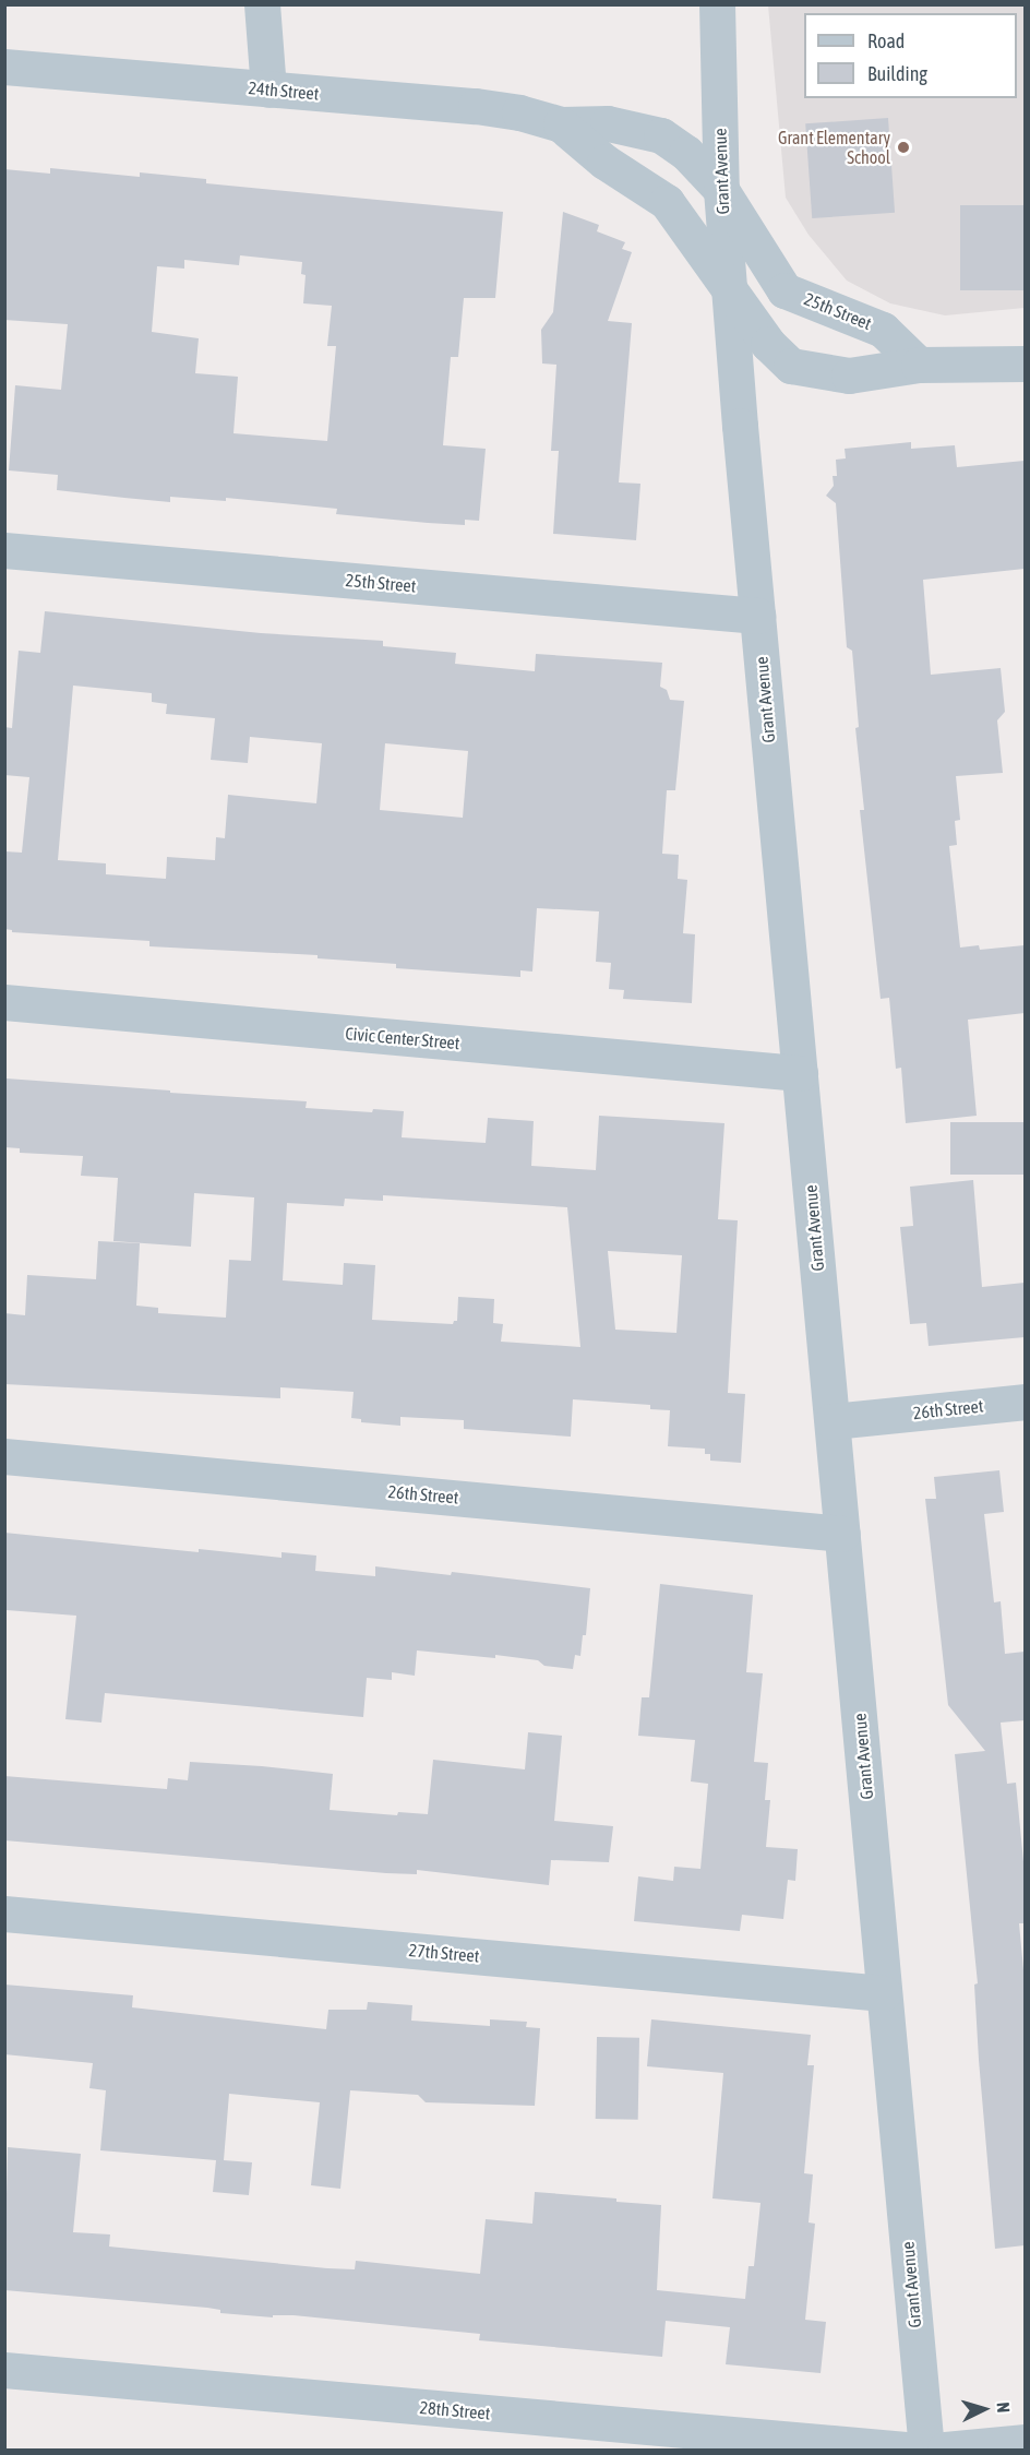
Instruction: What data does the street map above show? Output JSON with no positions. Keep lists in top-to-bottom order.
{
  "streets": {
    "street": [
      "24th Street",
      "Grant Avenue",
      "25th Street",
      "Civic Center Street",
      "26th Street",
      "27th Street",
      "28th Street"
    ]
  },
  "crossings": [
    ["24th Street", "Grant Avenue"],
    ["24th Street", "25th Street"],
    ["Grant Avenue", "25th Street"],
    ["Grant Avenue", "Civic Center Street"],
    ["Grant Avenue", "26th Street"],
    ["Grant Avenue", "27th Street"]
  ],
  "places": ["Grant Elementary School"],
  "legend": ["Road", "Building"],
  "north": "right"
}
